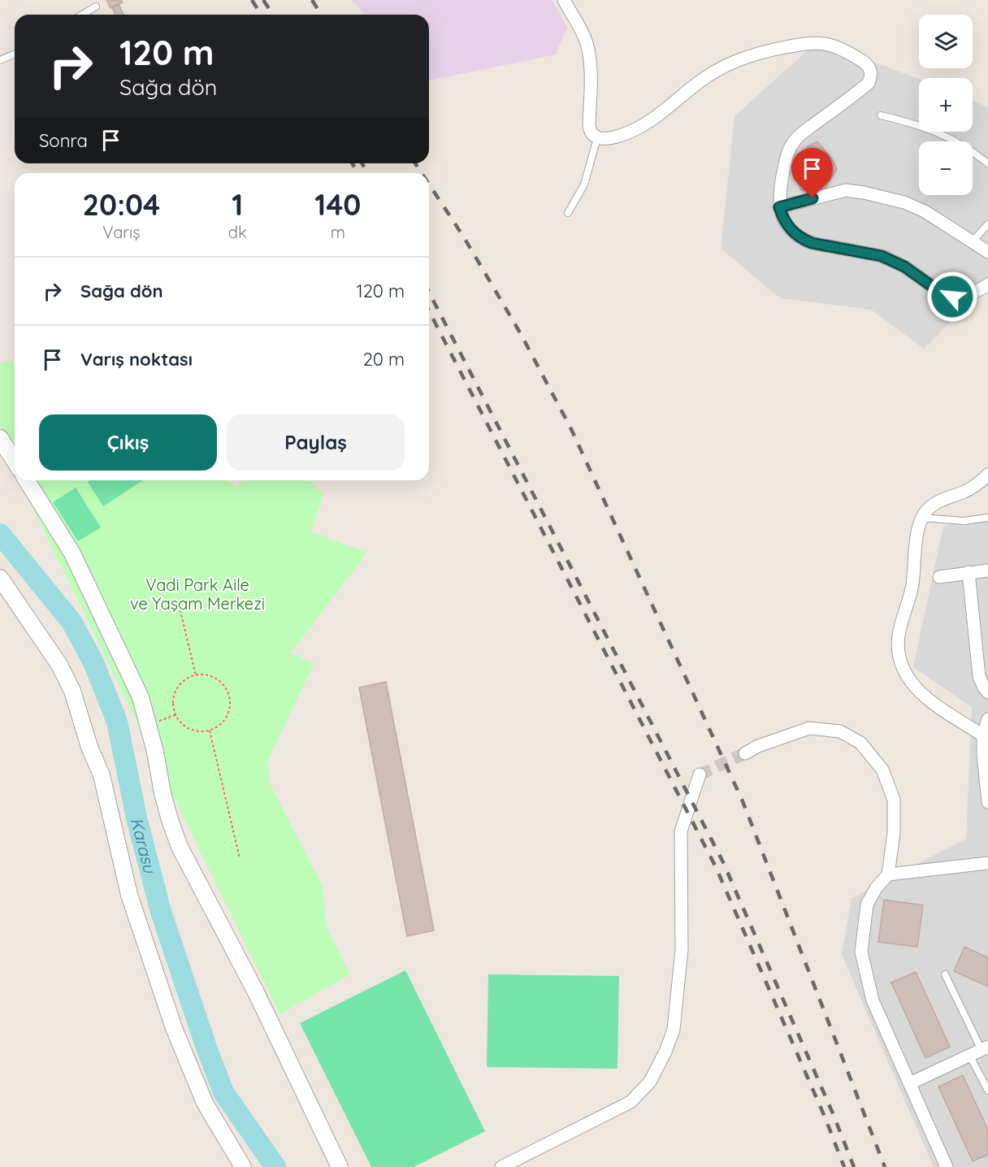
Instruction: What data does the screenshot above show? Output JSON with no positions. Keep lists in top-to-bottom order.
{
  "water": ["Karasu"],
  "parks": ["Vadi Park Aile ve Yaşam Merkezi"],
  "page": {
    "map_buttons": ["+", "−"],
    "turn": ["120 m", "Sağa dön"],
    "then": "Sonra",
    "eta": [
      "20:04",
      "Varış",
      "1",
      "dk",
      "140",
      "m"
    ],
    "list": [
      {
        "name": "Sağa dön",
        "value": "120 m"
      },
      {
        "name": "Varış noktası",
        "value": "20 m"
      }
    ],
    "buttons": ["Çıkış", "Paylaş"]
  }
}
